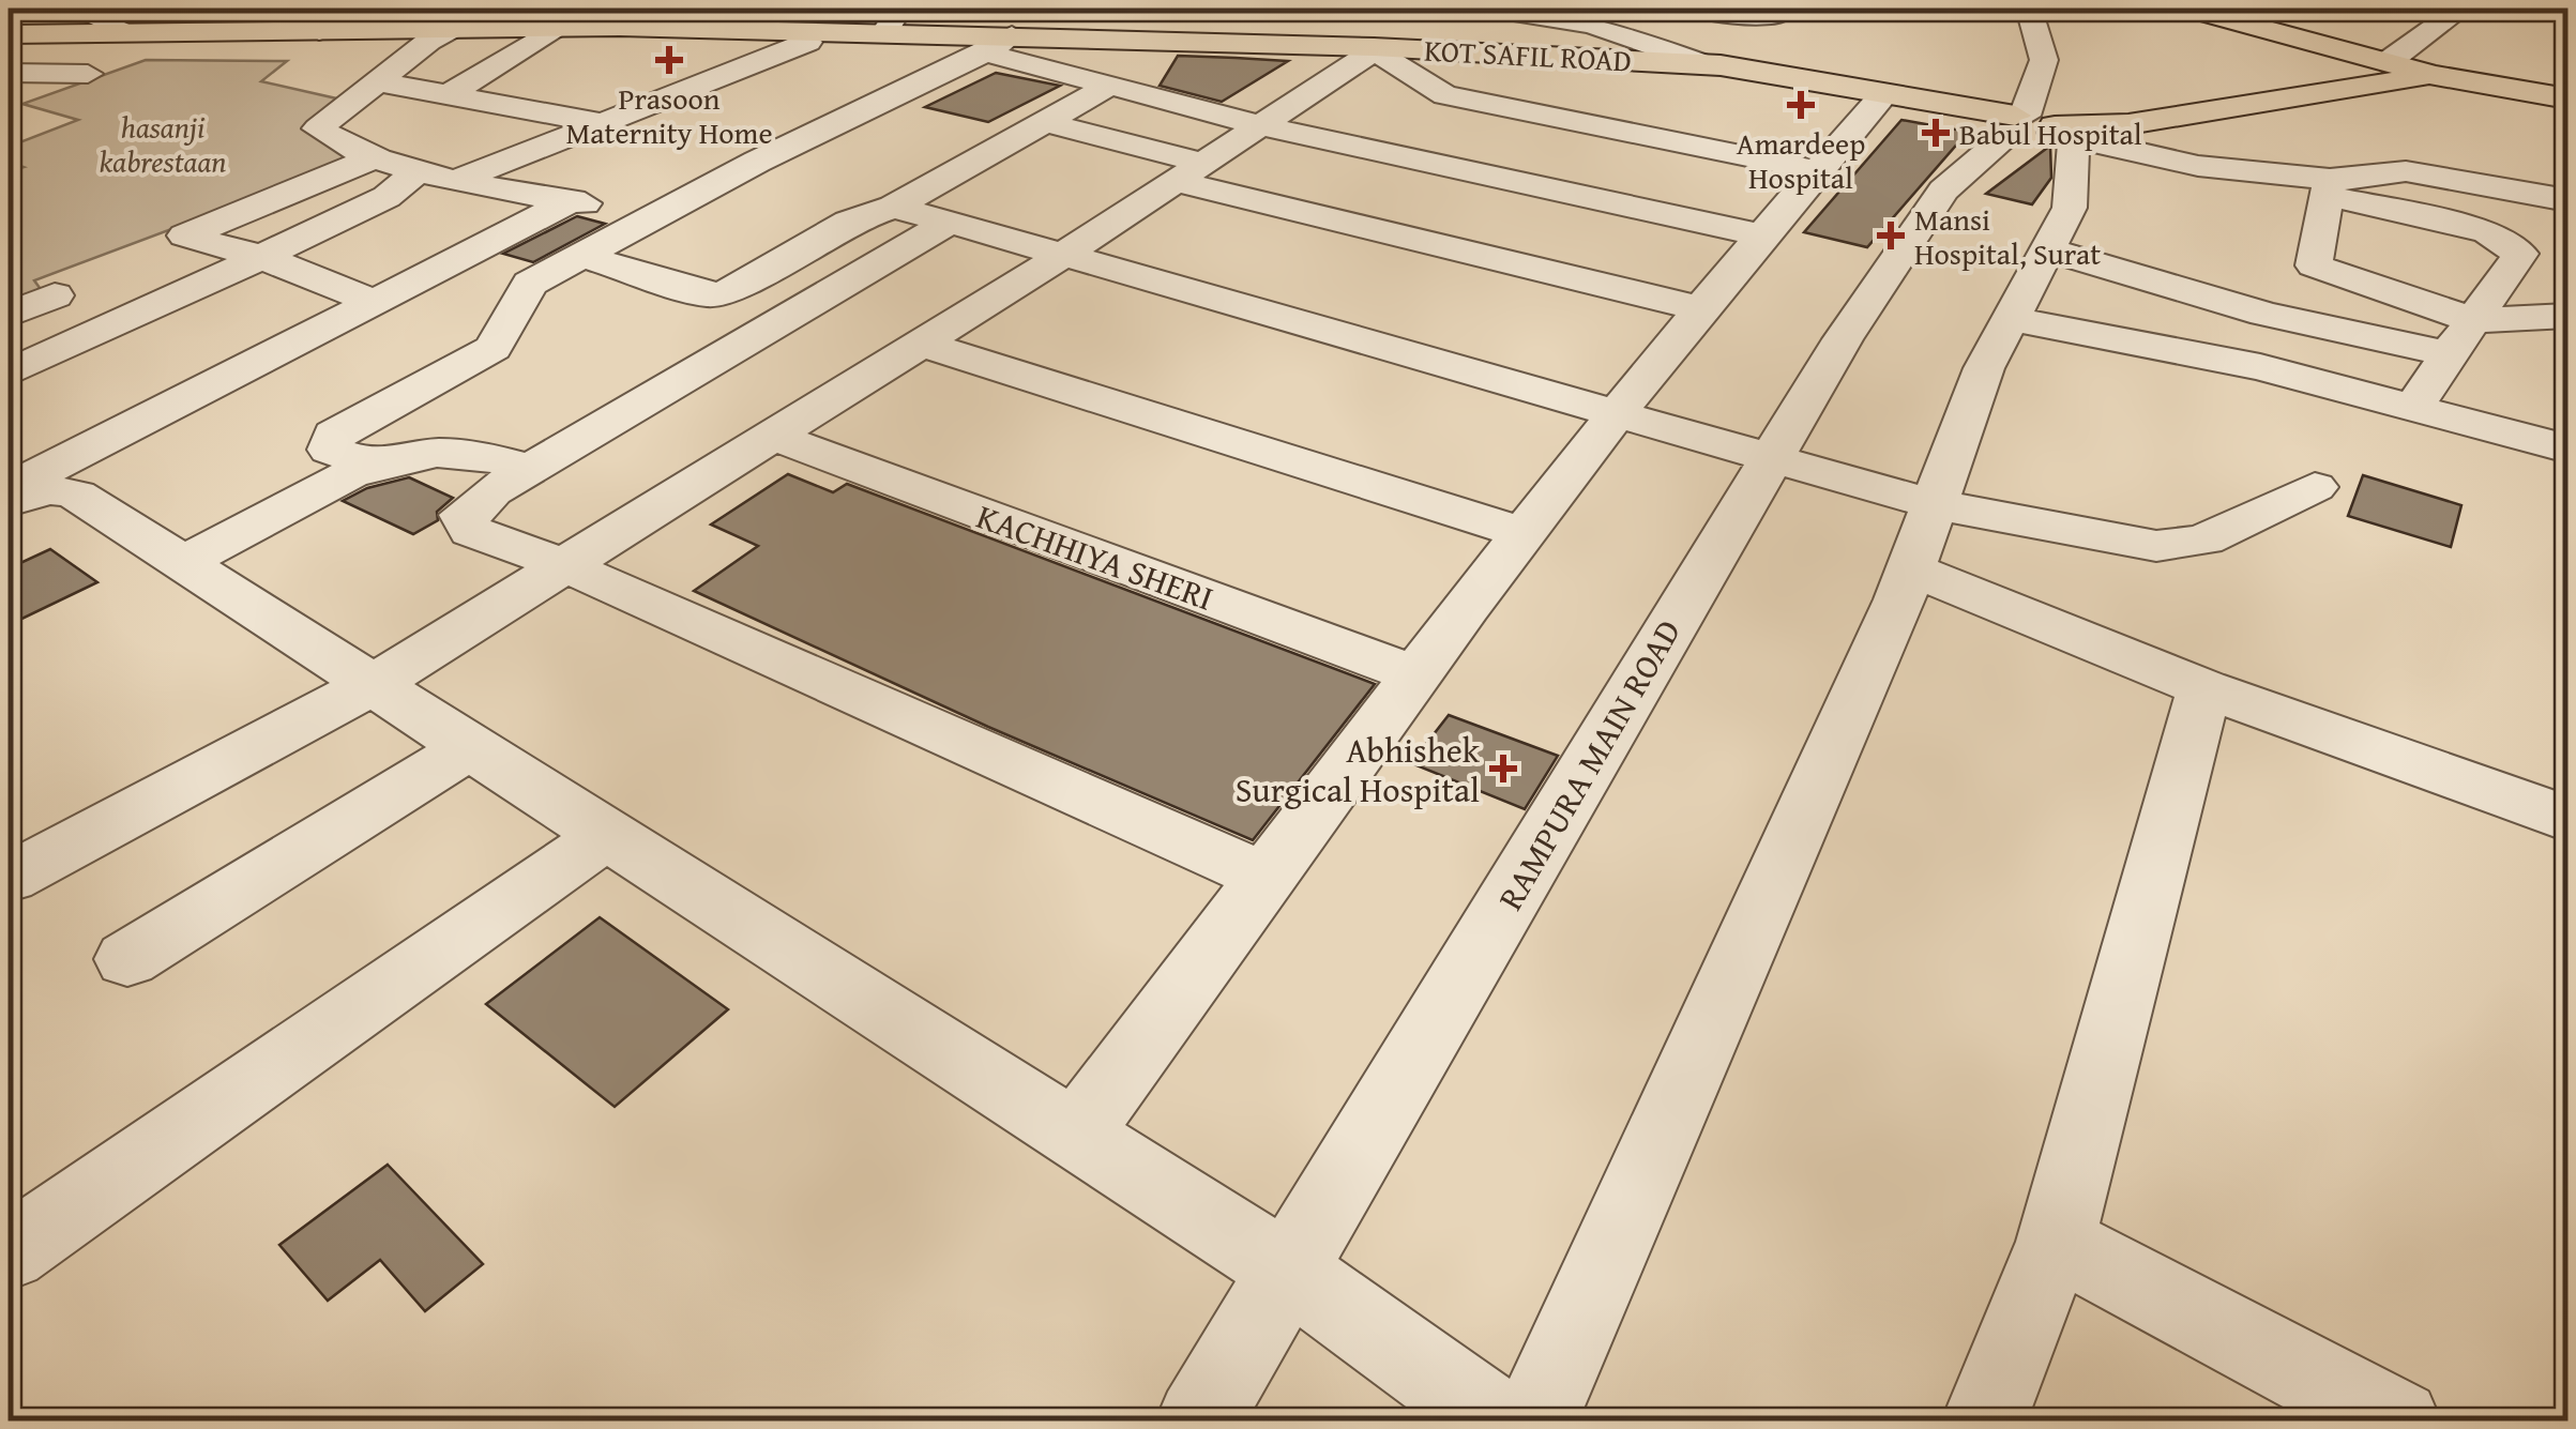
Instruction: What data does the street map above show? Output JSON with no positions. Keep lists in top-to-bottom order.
{
  "streets": {
    "main road": ["KOT SAFIL ROAD"],
    "street": ["KACHHIYA SHERI", "RAMPURA MAIN ROAD"]
  },
  "crossings": [
    ["KOT SAFIL ROAD", "RAMPURA MAIN ROAD"]
  ],
  "parks": ["hasanji kabrestaan"],
  "places": {
    "health": [
      "Prasoon Maternity Home",
      "Amardeep Hospital",
      "Babul Hospital",
      "Mansi Hospital, Surat",
      "Abhishek Surgical Hospital"
    ]
  }
}
